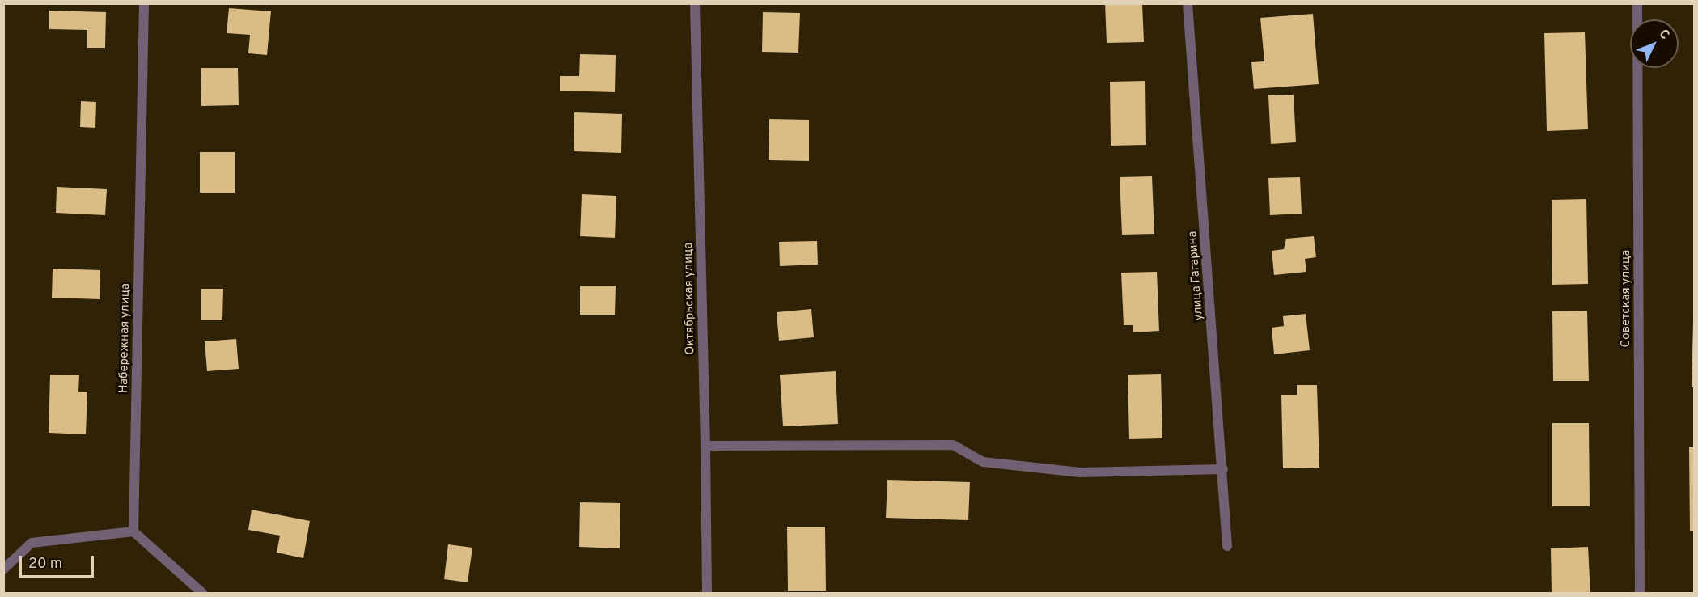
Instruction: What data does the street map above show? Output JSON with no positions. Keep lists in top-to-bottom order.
{
  "streets": {
    "street": [
      "улица Гагарина",
      "Октябрьская улица",
      "Советская улица",
      "Набережная улица"
    ]
  },
  "scale_bar": "20 m",
  "north": "top right"
}
